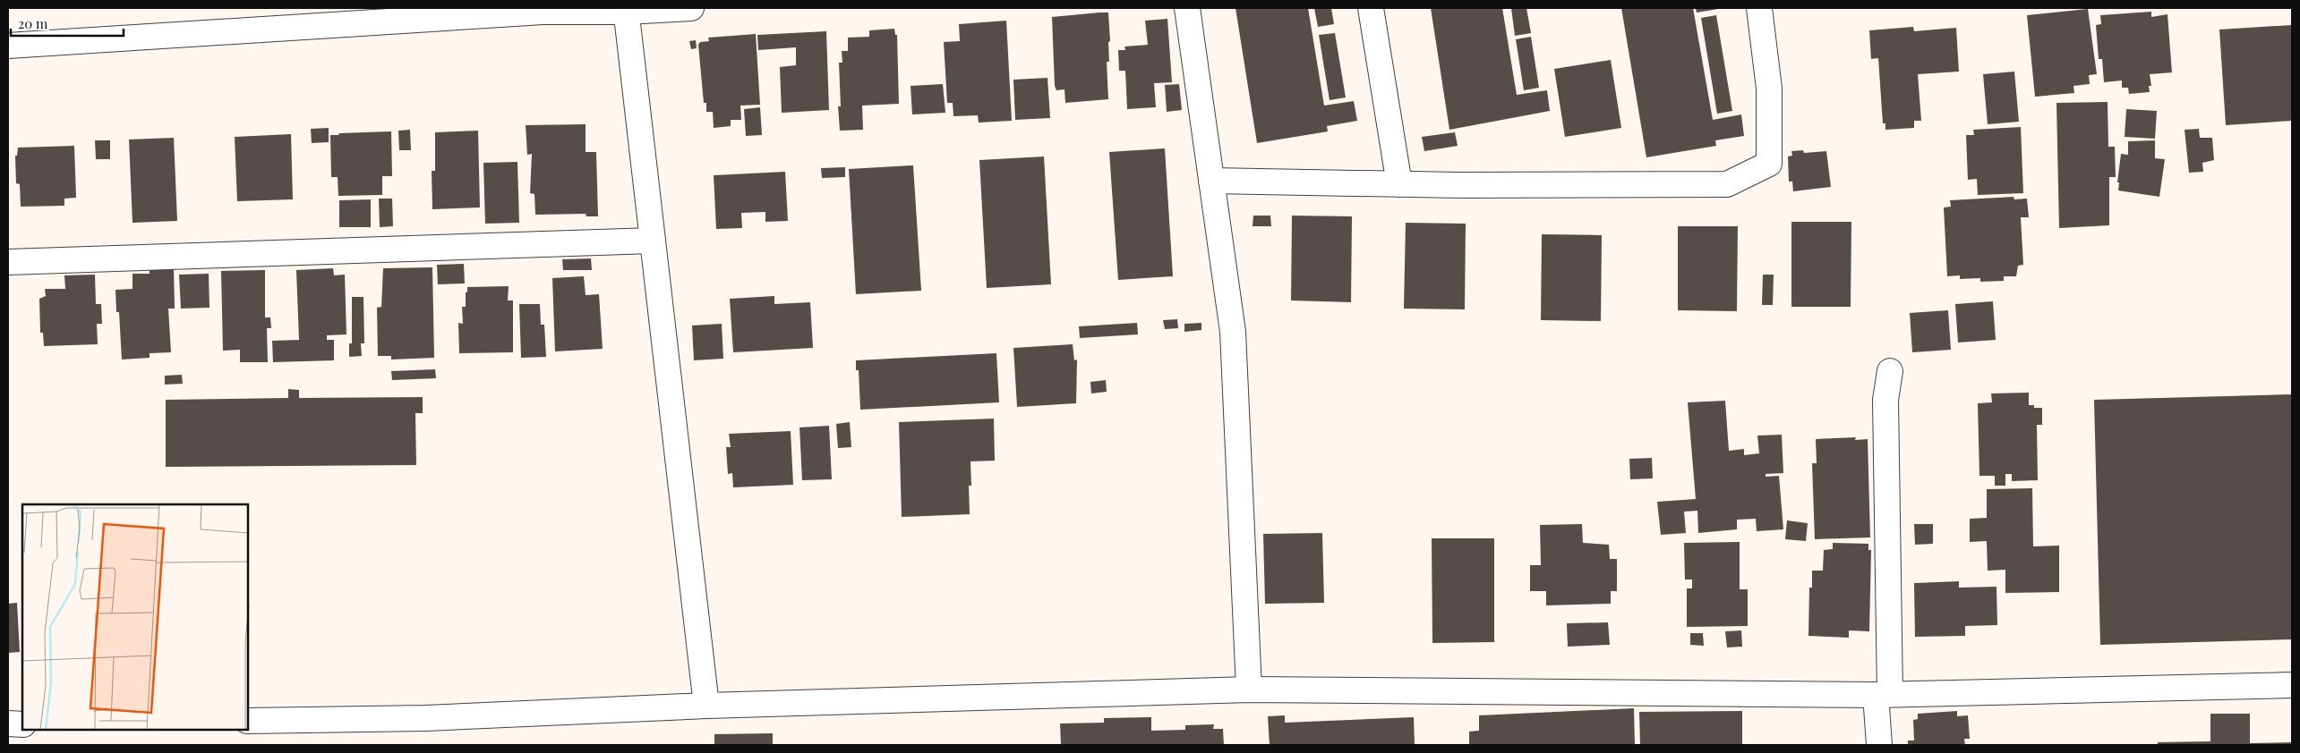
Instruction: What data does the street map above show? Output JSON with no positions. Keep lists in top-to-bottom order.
{
  "scale_bar": "20 m"
}
